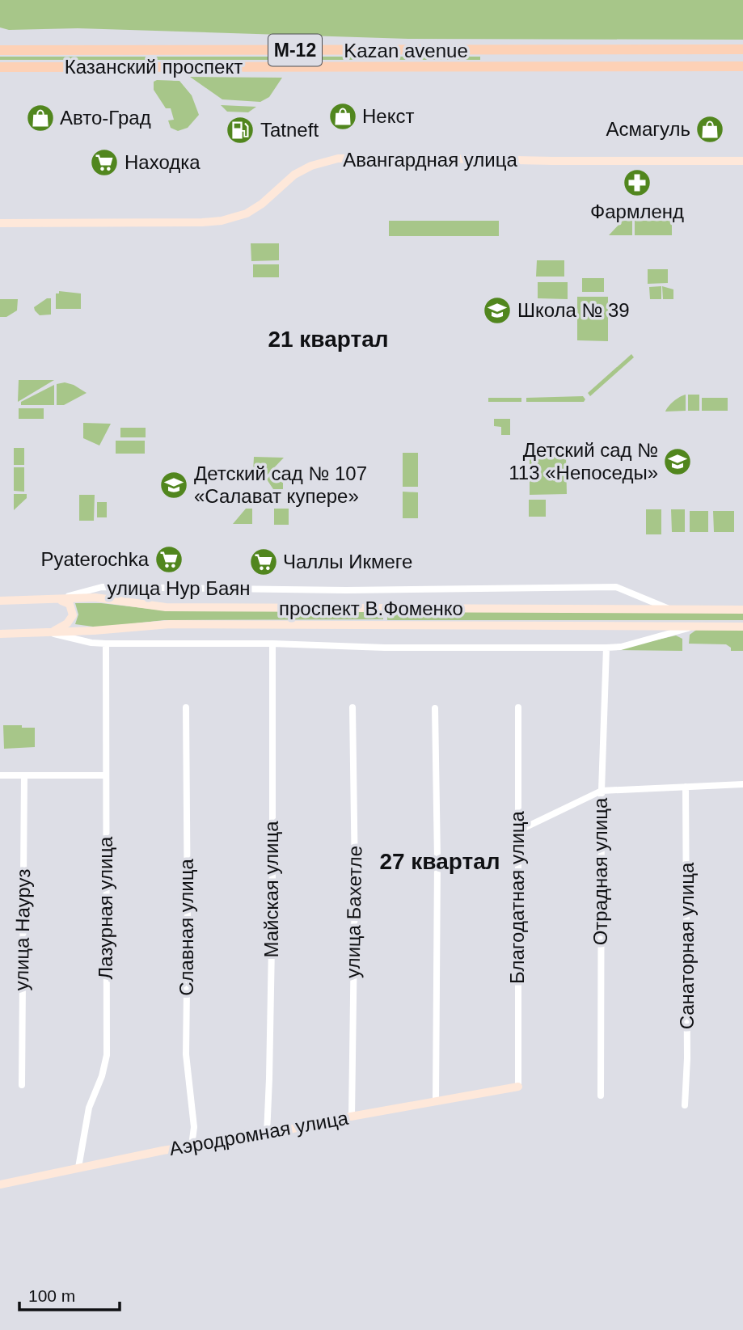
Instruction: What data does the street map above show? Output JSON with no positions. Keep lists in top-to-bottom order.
{
  "streets": {
    "main road": [
      "М-12",
      "Kazan avenue",
      "Казанский проспект",
      "Авангардная улица",
      "проспект В.Фоменко",
      "Аэродромная улица"
    ],
    "street": [
      "улица Нур Баян",
      "Отрадная улица",
      "Майская улица",
      "Благодатная улица",
      "Лазурная улица",
      "улица Бахетле",
      "Славная улица",
      "улица Науруз",
      "Санаторная улица"
    ]
  },
  "crossings": [
    ["Kazan avenue", "Казанский проспект"],
    ["улица Нур Баян", "проспект В.Фоменко"],
    ["Майская улица", "Аэродромная улица"],
    ["Благодатная улица", "Аэродромная улица"],
    ["Лазурная улица", "Аэродромная улица"],
    ["улица Бахетле", "Аэродромная улица"],
    ["Славная улица", "Аэродромная улица"]
  ],
  "districts": ["21 квартал", "27 квартал"],
  "places": {
    "shop": ["Некст", "Авто-Град", "Асмагуль"],
    "fuel station": ["Tatneft"],
    "supermarket": ["Находка", "Pyaterochka", "Чаллы Икмеге"],
    "pharmacy": ["Фармленд"],
    "school or university": ["Школа № 39", "Детский сад № 113 «Непоседы»", "Детский сад № 107 «Салават купере»"]
  },
  "scale_bar": "100 m"
}
